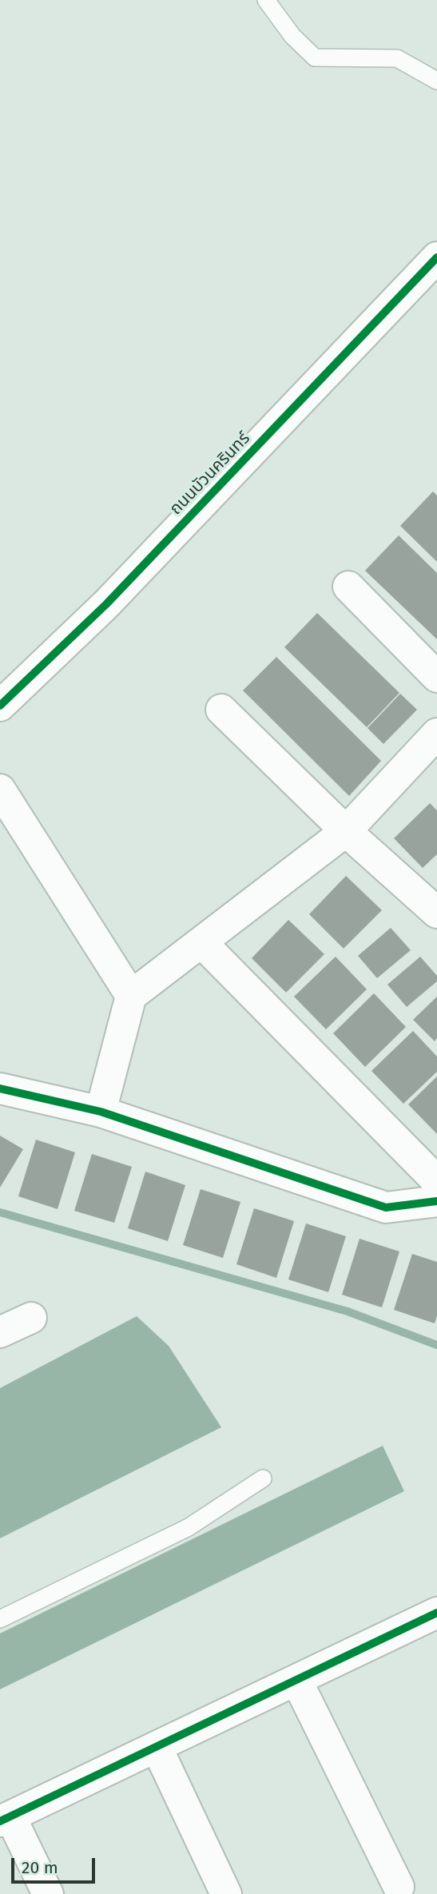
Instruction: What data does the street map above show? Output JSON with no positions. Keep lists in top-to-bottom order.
{
  "streets": {
    "street": ["ถนนบัวนครินทร์"]
  },
  "scale_bar": "20 m"
}
